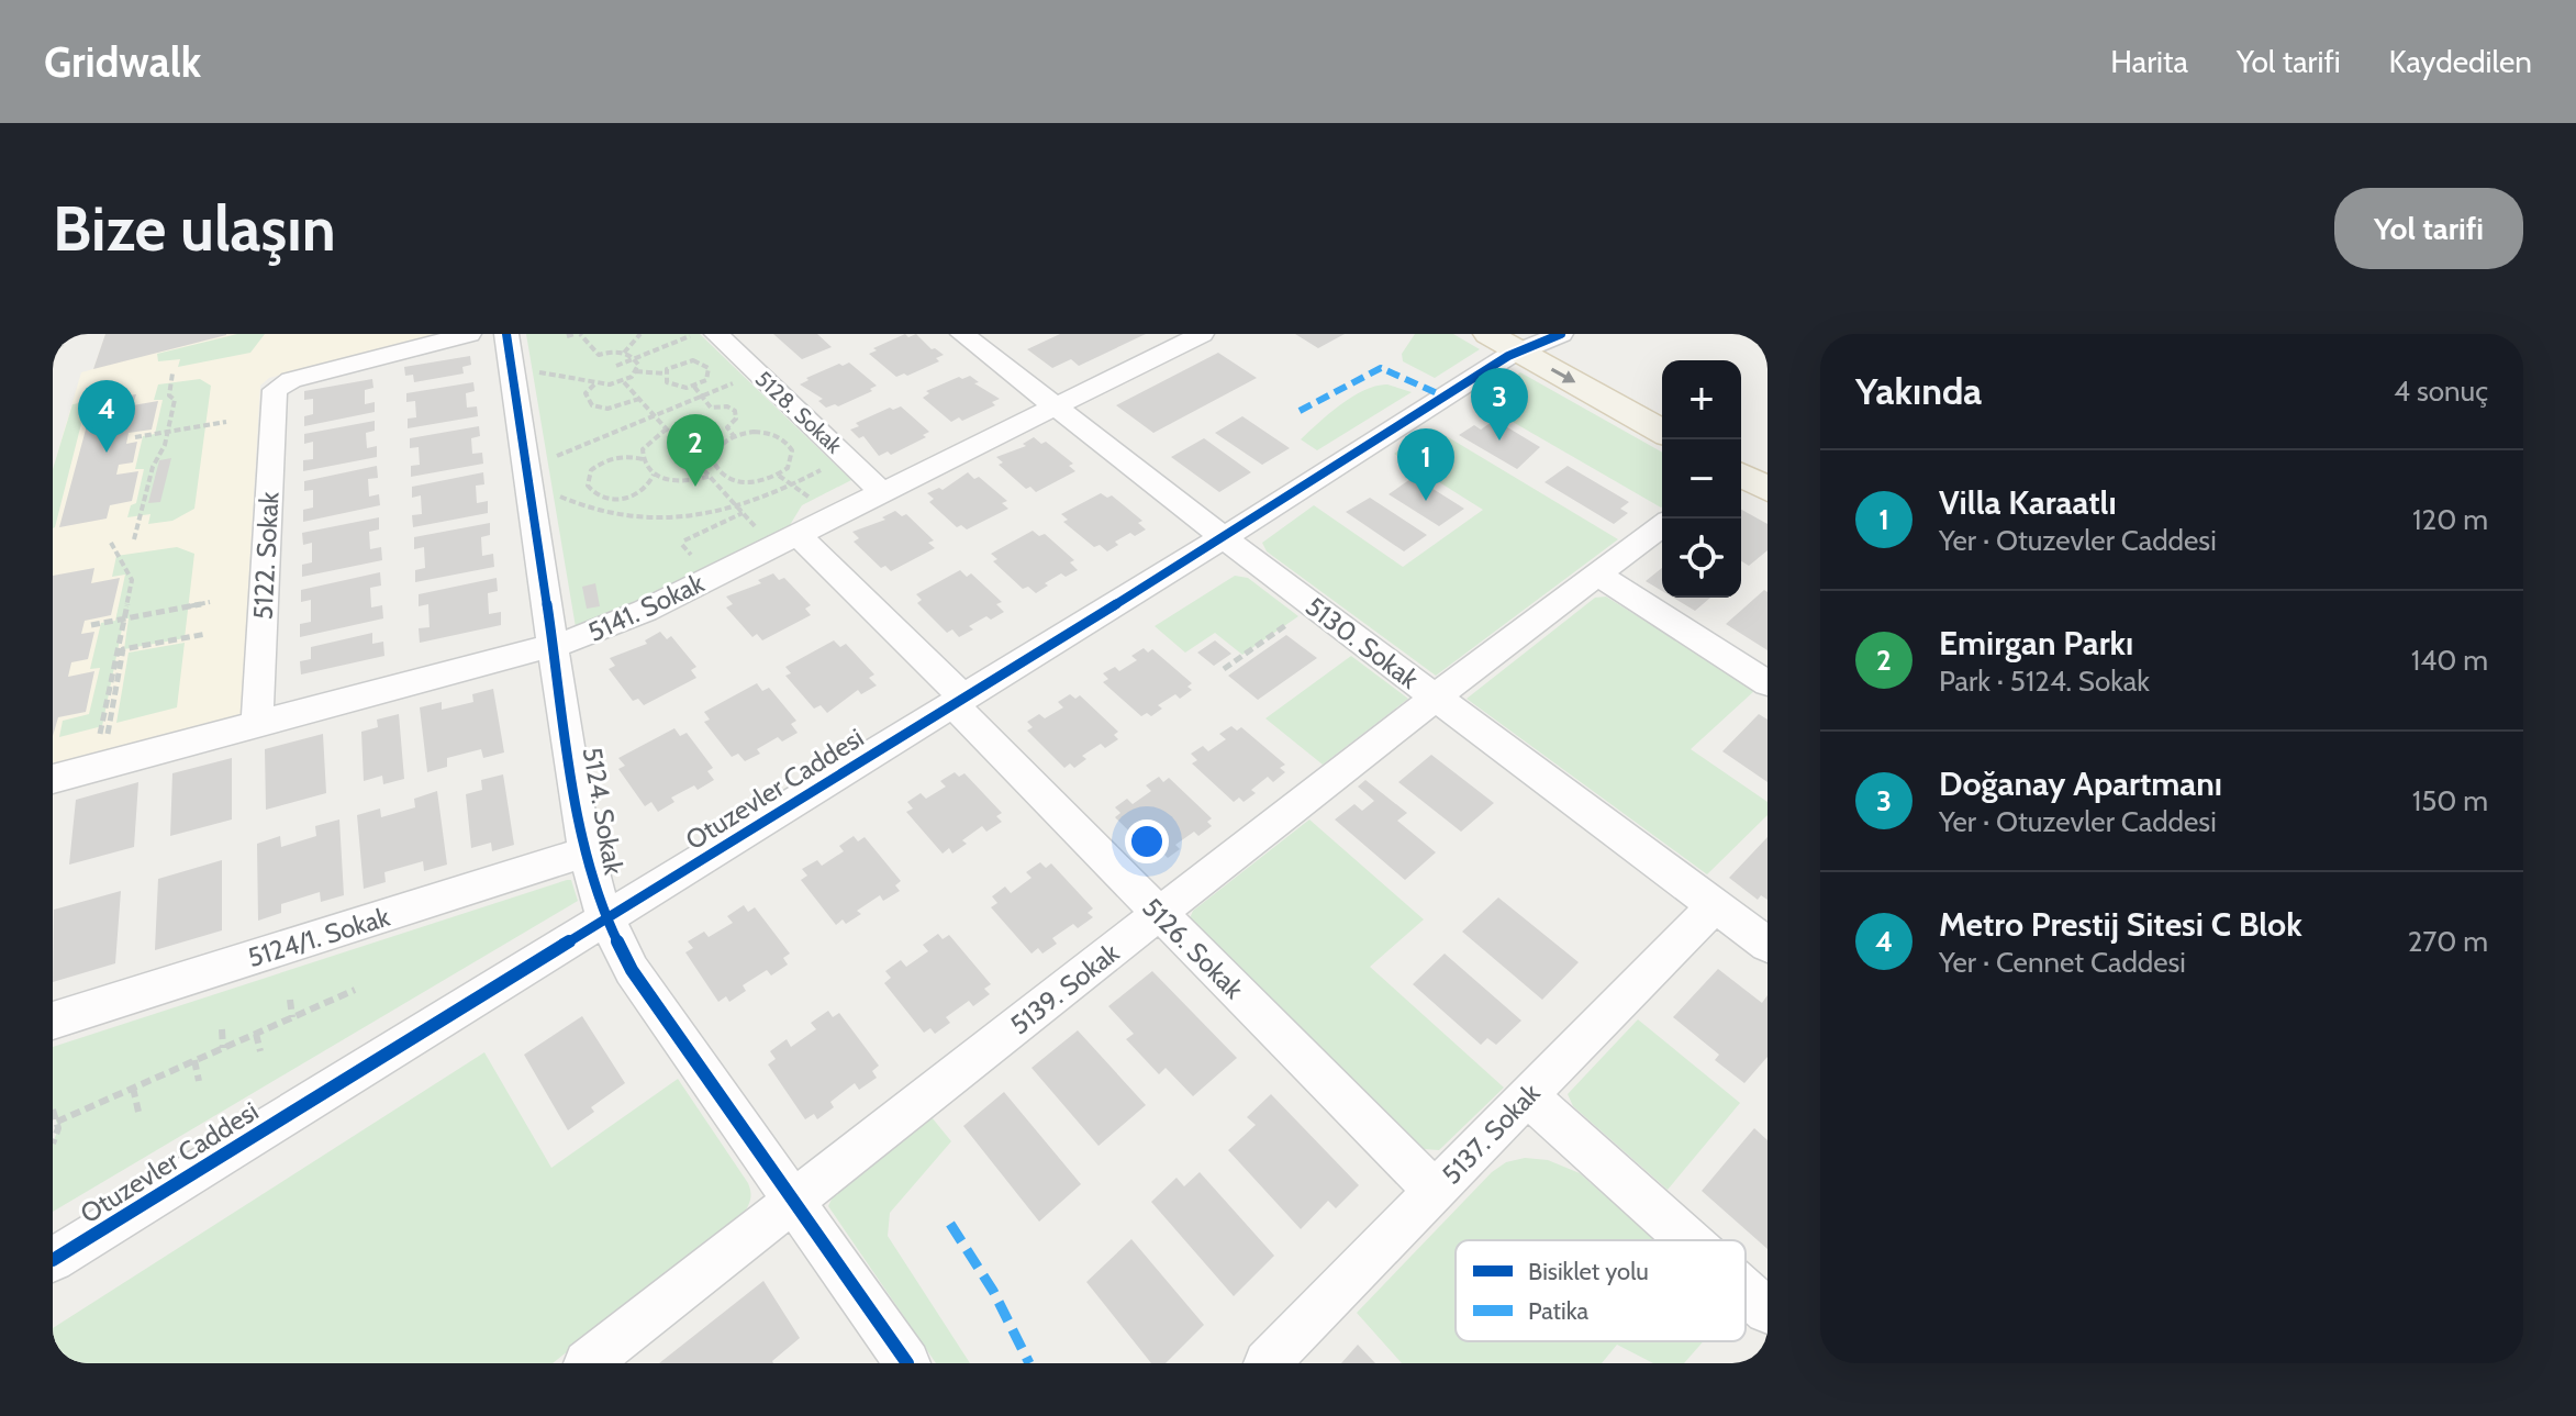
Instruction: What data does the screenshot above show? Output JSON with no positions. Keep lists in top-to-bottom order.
{
  "streets": {
    "street": [
      "5128. Sokak",
      "5122. Sokak",
      "5141. Sokak",
      "5130. Sokak",
      "Otuzevler Caddesi",
      "5124. Sokak",
      "5124/1. Sokak",
      "5126. Sokak",
      "5139. Sokak",
      "5137. Sokak"
    ]
  },
  "crossings": [
    ["5128. Sokak", "5141. Sokak"],
    ["5122. Sokak", "5141. Sokak"],
    ["5141. Sokak", "5130. Sokak"],
    ["5141. Sokak", "5124. Sokak"],
    ["5141. Sokak", "5126. Sokak"],
    ["5130. Sokak", "Otuzevler Caddesi"],
    ["5130. Sokak", "5139. Sokak"],
    ["5130. Sokak", "5137. Sokak"],
    ["Otuzevler Caddesi", "5124. Sokak"],
    ["Otuzevler Caddesi", "5126. Sokak"],
    ["5124. Sokak", "5124/1. Sokak"],
    ["5124. Sokak", "5139. Sokak"],
    ["5126. Sokak", "5139. Sokak"],
    ["5126. Sokak", "5137. Sokak"]
  ],
  "legend": ["Bisiklet yolu", "Patika"],
  "page": {
    "header": "Gridwalk",
    "nav": ["Harita", "Yol tarifi", "Kaydedilen"],
    "buttons": "Yol tarifi",
    "title": "Bize ulaşın",
    "heading": ["Yakında", "4 sonuç"],
    "map_buttons": ["+", "−"],
    "pins": [
      "3",
      "4",
      "2",
      "1"
    ],
    "list": [
      {
        "mark": "1",
        "name": "Villa Karaatlı",
        "note": "Yer · Otuzevler Caddesi",
        "value": "120 m"
      },
      {
        "mark": "2",
        "name": "Emirgan Parkı",
        "note": "Park · 5124. Sokak",
        "value": "140 m"
      },
      {
        "mark": "3",
        "name": "Doğanay Apartmanı",
        "note": "Yer · Otuzevler Caddesi",
        "value": "150 m"
      },
      {
        "mark": "4",
        "name": "Metro Prestij Sitesi C Blok",
        "note": "Yer · Cennet Caddesi",
        "value": "270 m"
      }
    ]
  }
}
